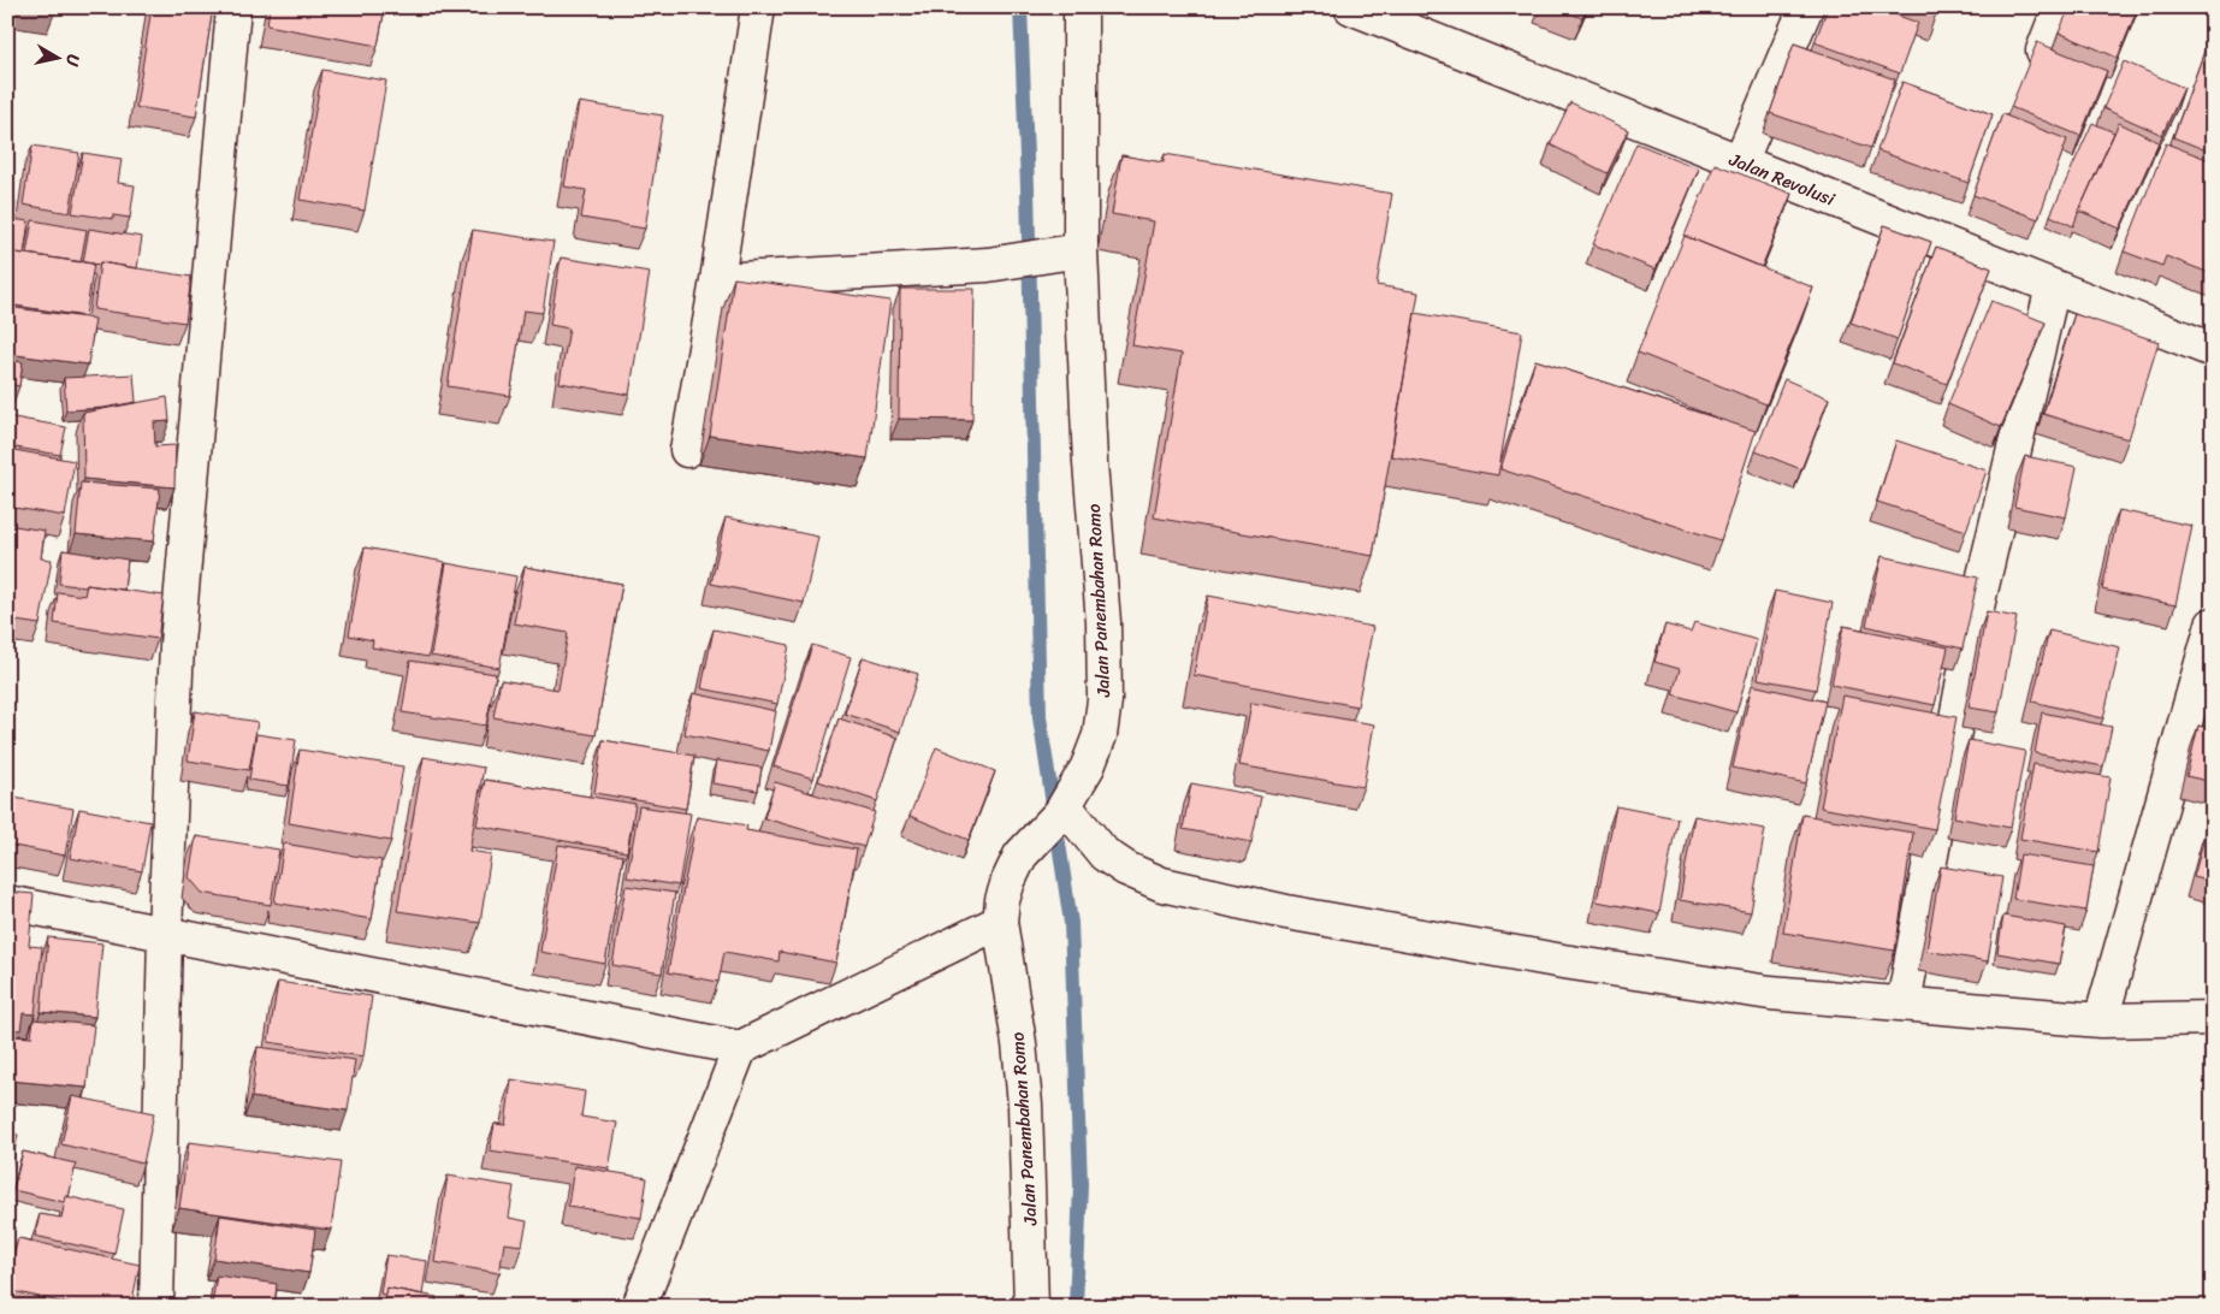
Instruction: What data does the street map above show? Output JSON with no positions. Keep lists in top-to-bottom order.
{
  "streets": {
    "street": ["Jalan Revolusi", "Jalan Panembahan Romo"]
  },
  "north": "right"
}
